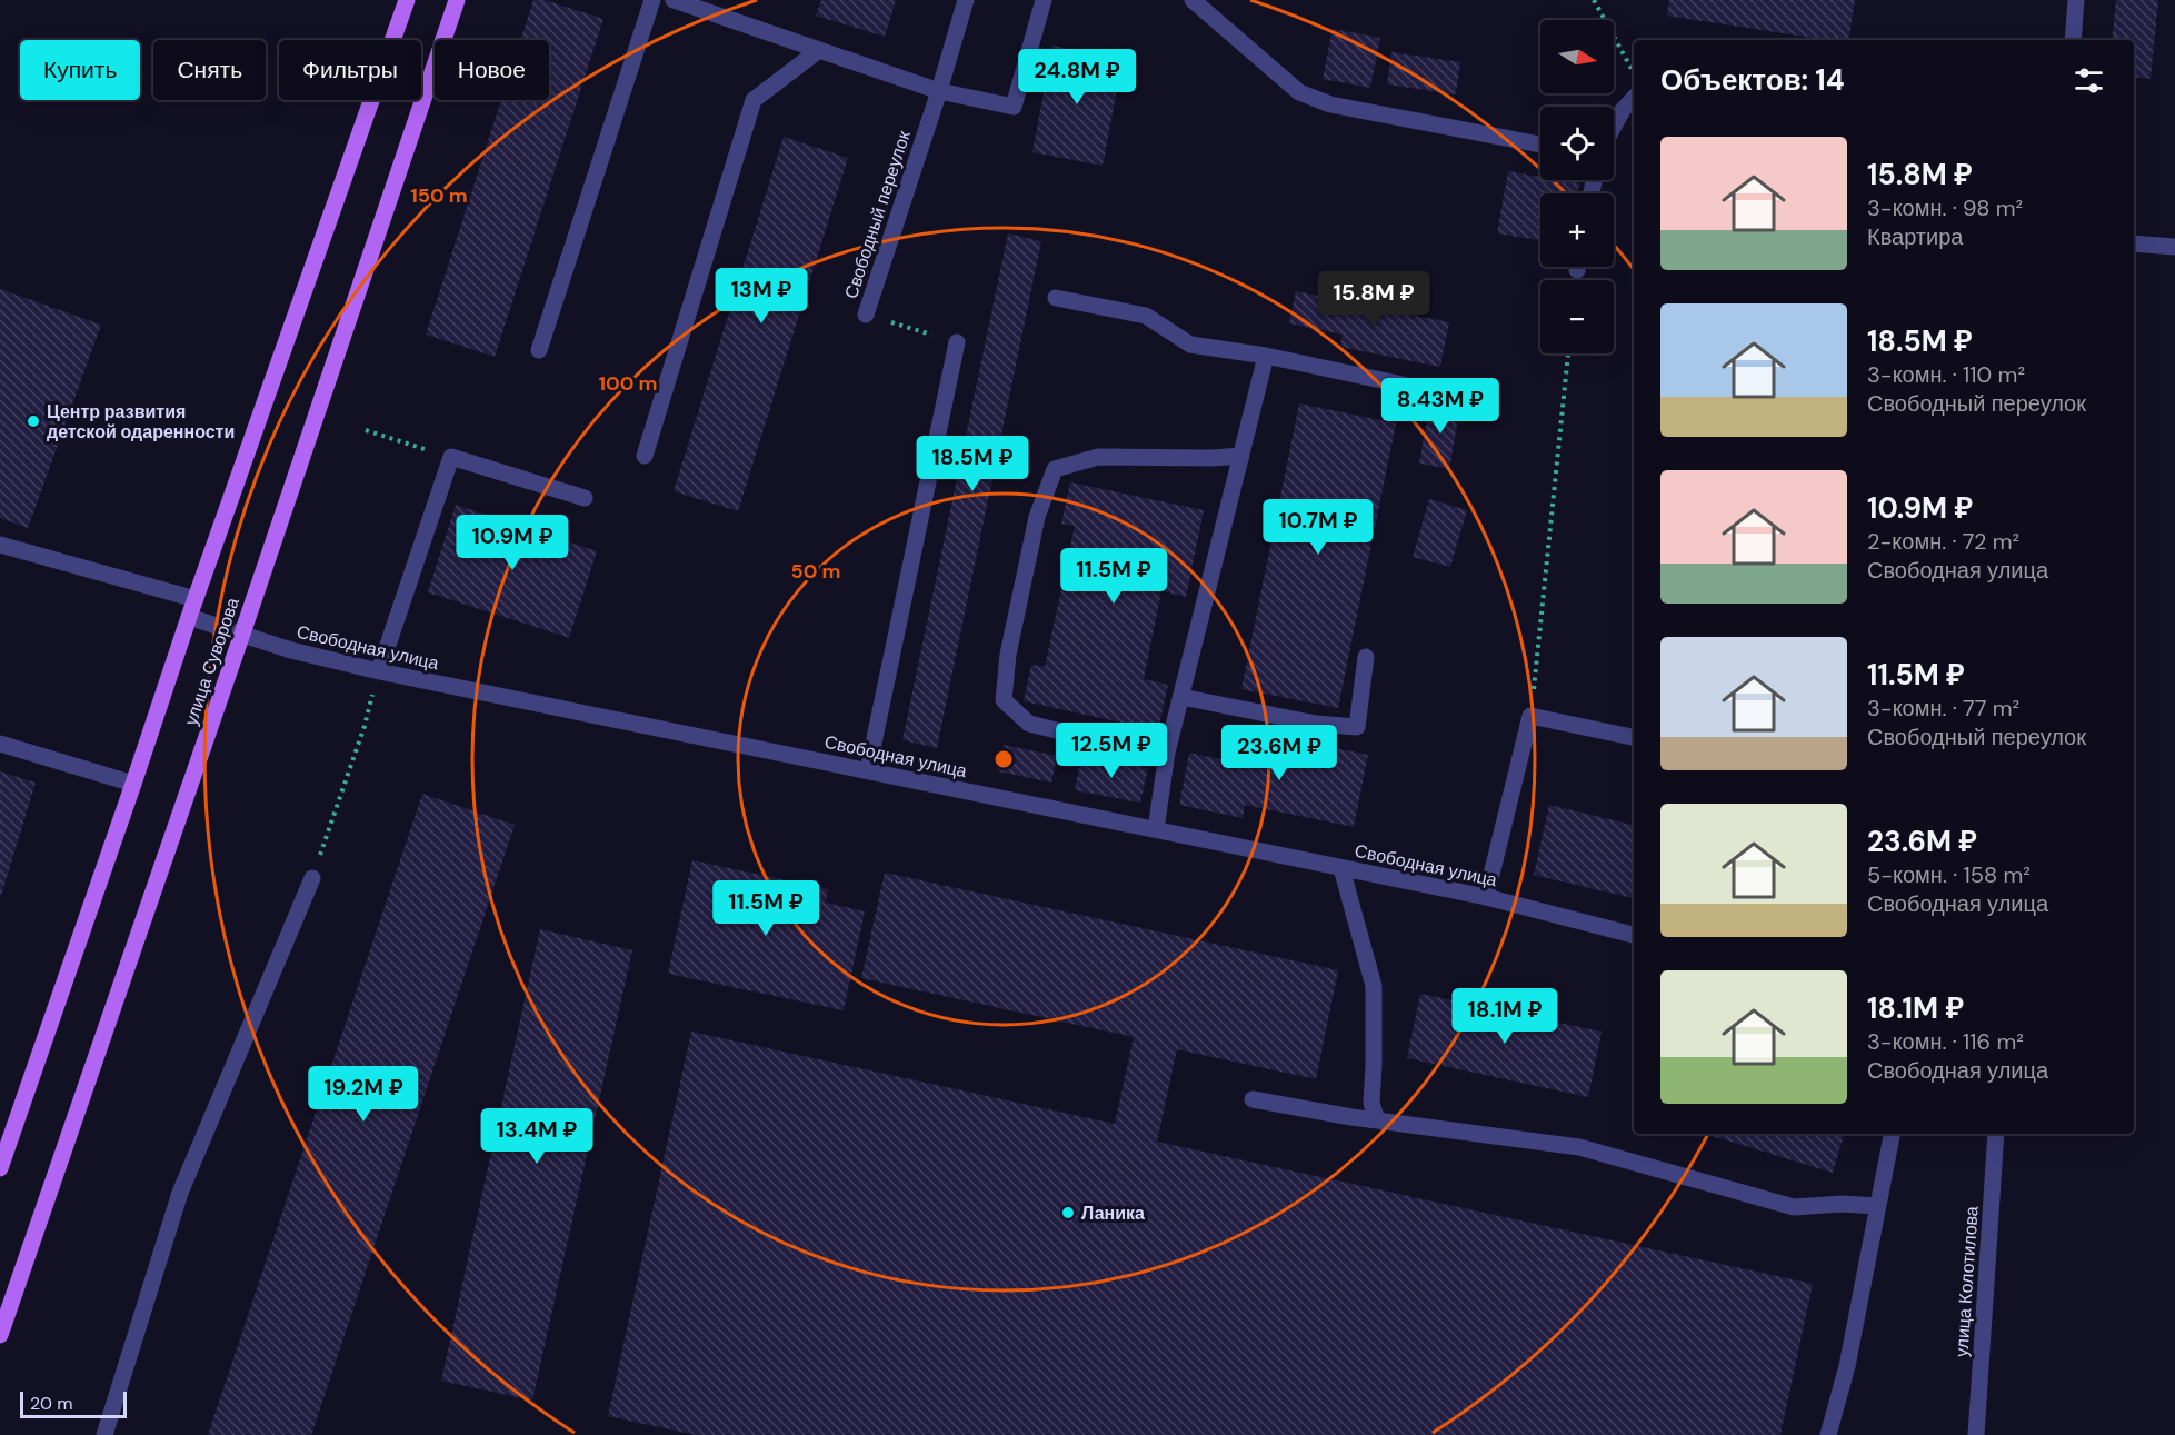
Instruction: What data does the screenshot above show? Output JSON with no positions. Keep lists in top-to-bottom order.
{
  "streets": {
    "main road": ["улица Суворова"],
    "street": ["Свободный переулок", "Свободная улица", "улица Колотилова"]
  },
  "crossings": [
    ["Свободная улица", "улица Суворова"]
  ],
  "places": ["Центр развития детской одаренности", "Ланика"],
  "scale_bar": "20 m",
  "north": "right",
  "page": {
    "map_buttons": ["+", "−"],
    "chip": [
      "Купить",
      "Снять",
      "Фильтры",
      "Новое"
    ],
    "heading": "Объектов: 14",
    "price": [
      "24.8M ₽",
      "13M ₽",
      "15.8M ₽",
      "8.43M ₽",
      "18.5M ₽",
      "10.7M ₽",
      "10.9M ₽",
      "11.5M ₽",
      "12.5M ₽",
      "23.6M ₽",
      "11.5M ₽",
      "18.1M ₽",
      "19.2M ₽",
      "13.4M ₽"
    ],
    "list": [
      {
        "name": "15.8M ₽",
        "note": "3-комн. · 98 m² · Квартира"
      },
      {
        "name": "18.5M ₽",
        "note": "3-комн. · 110 m² · Свободный переулок"
      },
      {
        "name": "10.9M ₽",
        "note": "2-комн. · 72 m² · Свободная улица"
      },
      {
        "name": "11.5M ₽",
        "note": "3-комн. · 77 m² · Свободный переулок"
      },
      {
        "name": "23.6M ₽",
        "note": "5-комн. · 158 m² · Свободная улица"
      },
      {
        "name": "18.1M ₽",
        "note": "3-комн. · 116 m² · Свободная улица"
      }
    ],
    "scale": "20 m"
  },
  "rings": ["150 m", "100 m", "50 m"]
}
